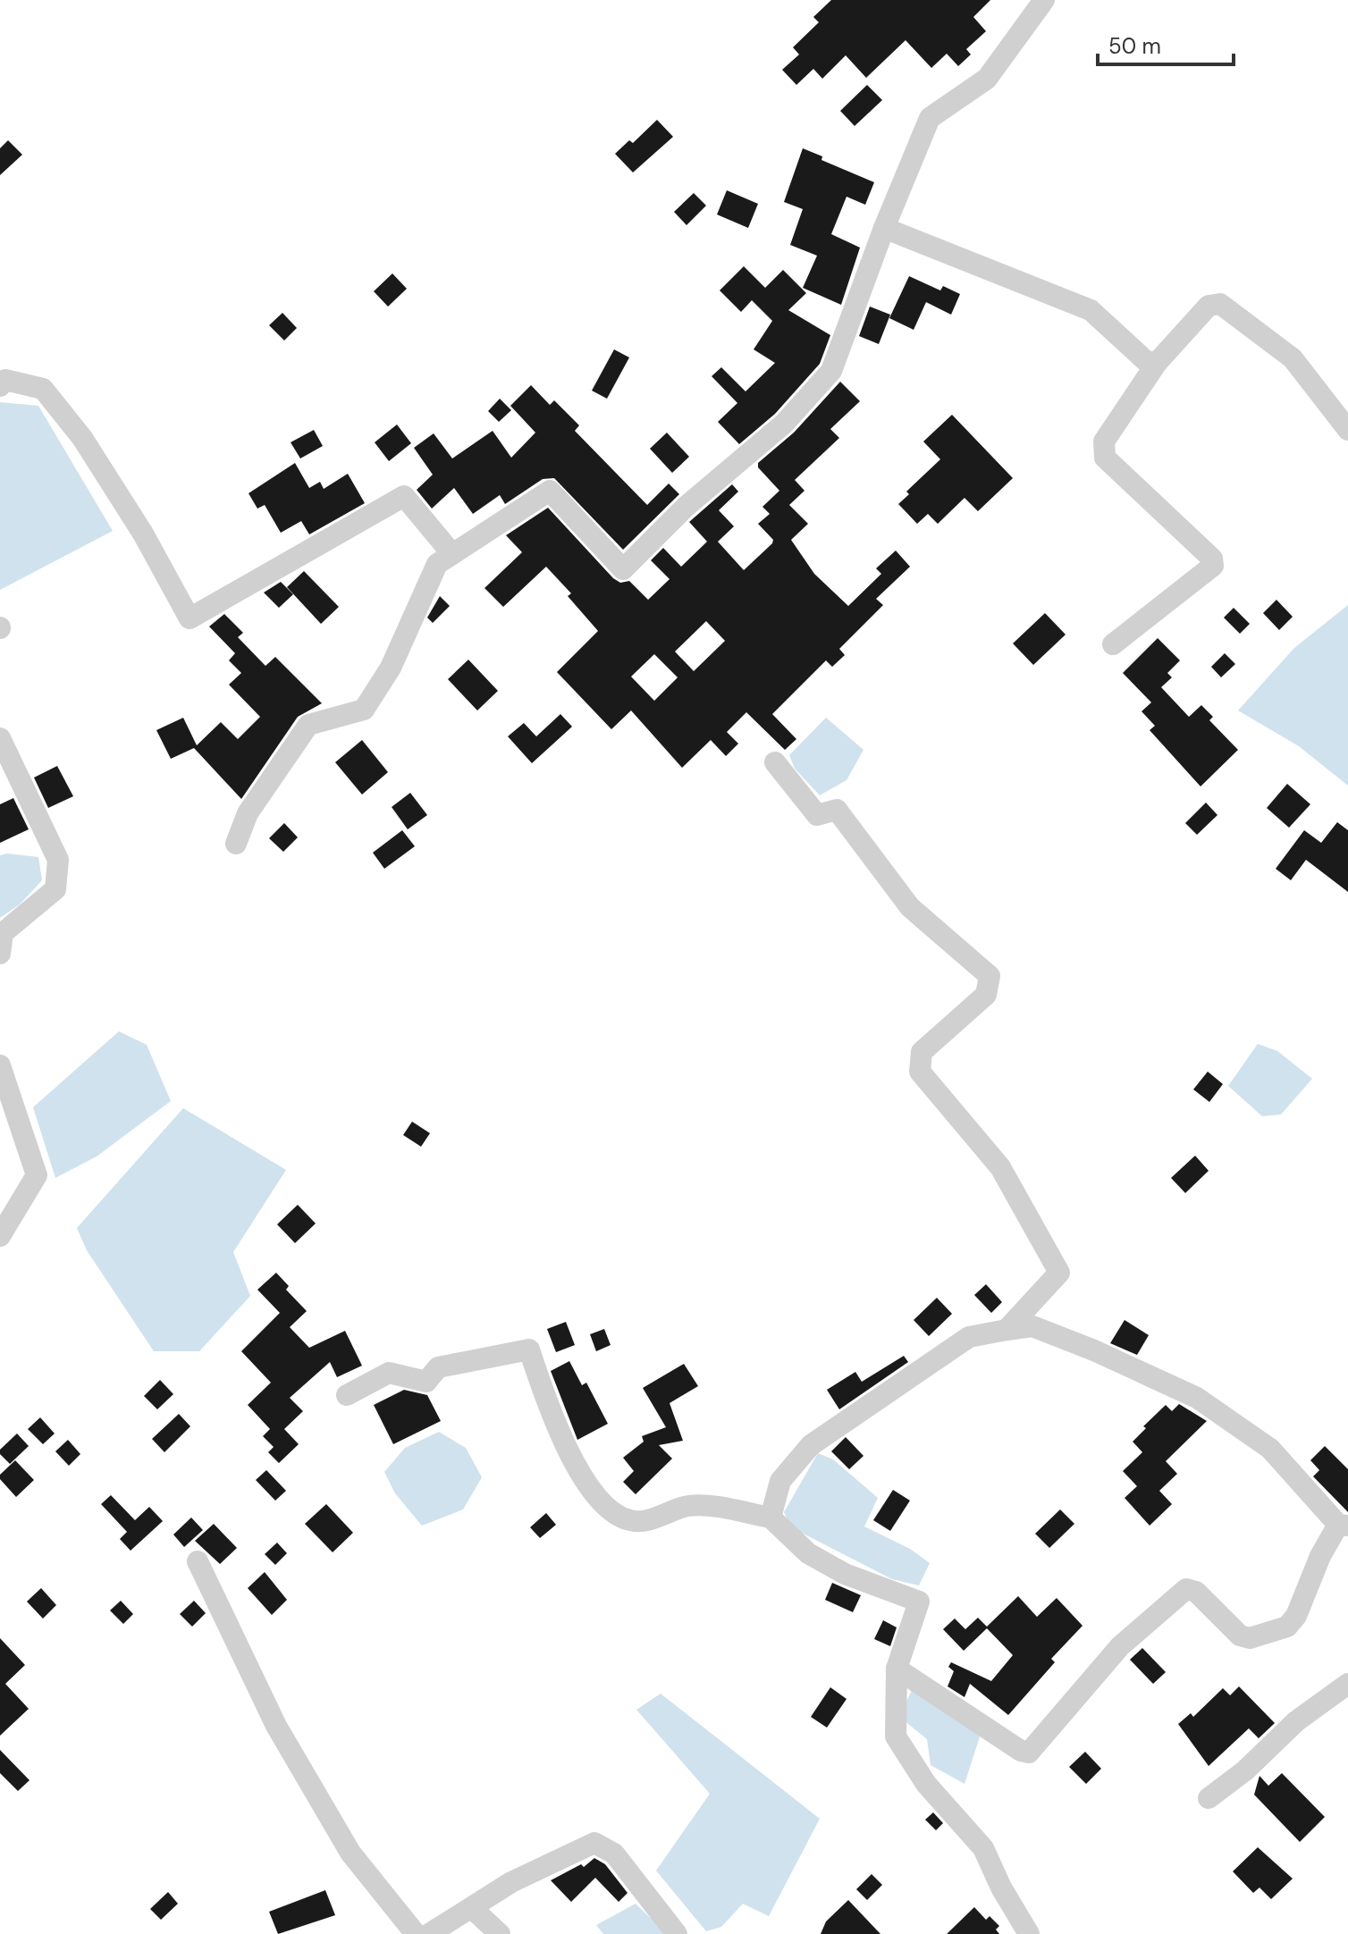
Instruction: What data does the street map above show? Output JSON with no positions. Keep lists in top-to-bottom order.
{
  "scale_bar": "50 m"
}
